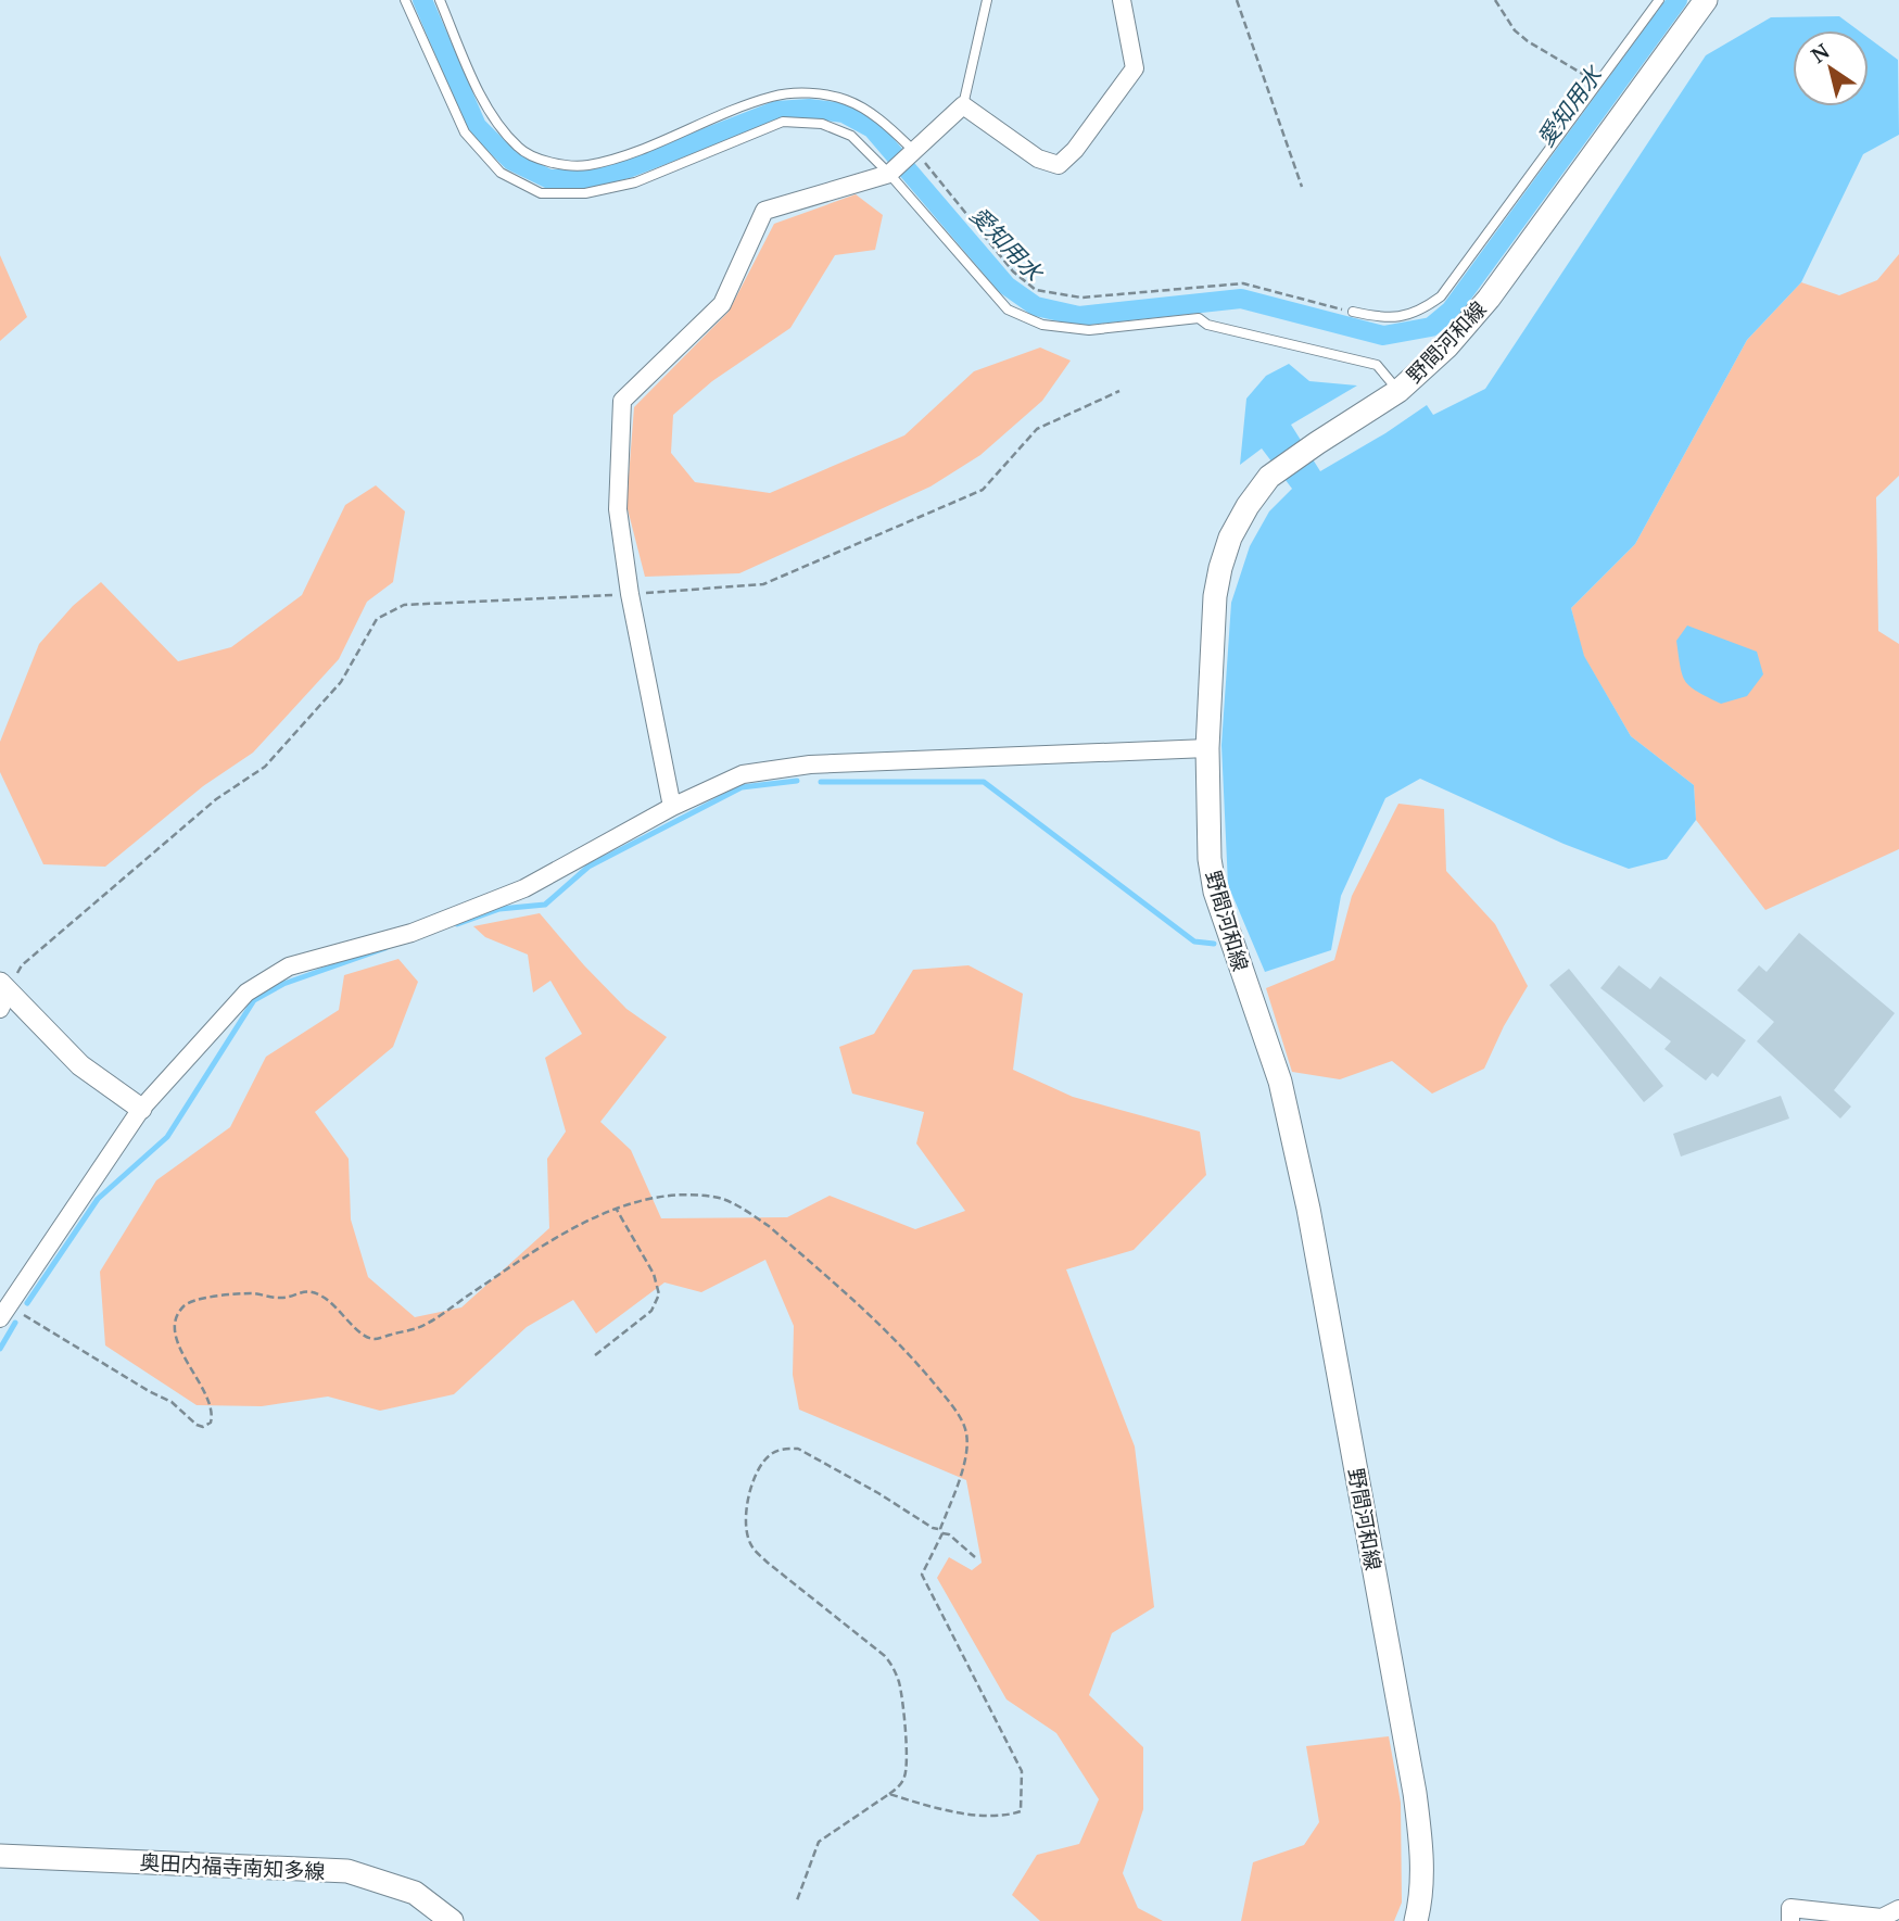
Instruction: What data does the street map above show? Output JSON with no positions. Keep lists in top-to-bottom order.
{
  "streets": {
    "main road": ["野間河和線", "奥田内福寺南知多線"]
  },
  "water": ["愛知用水"],
  "north": "top left"
}
